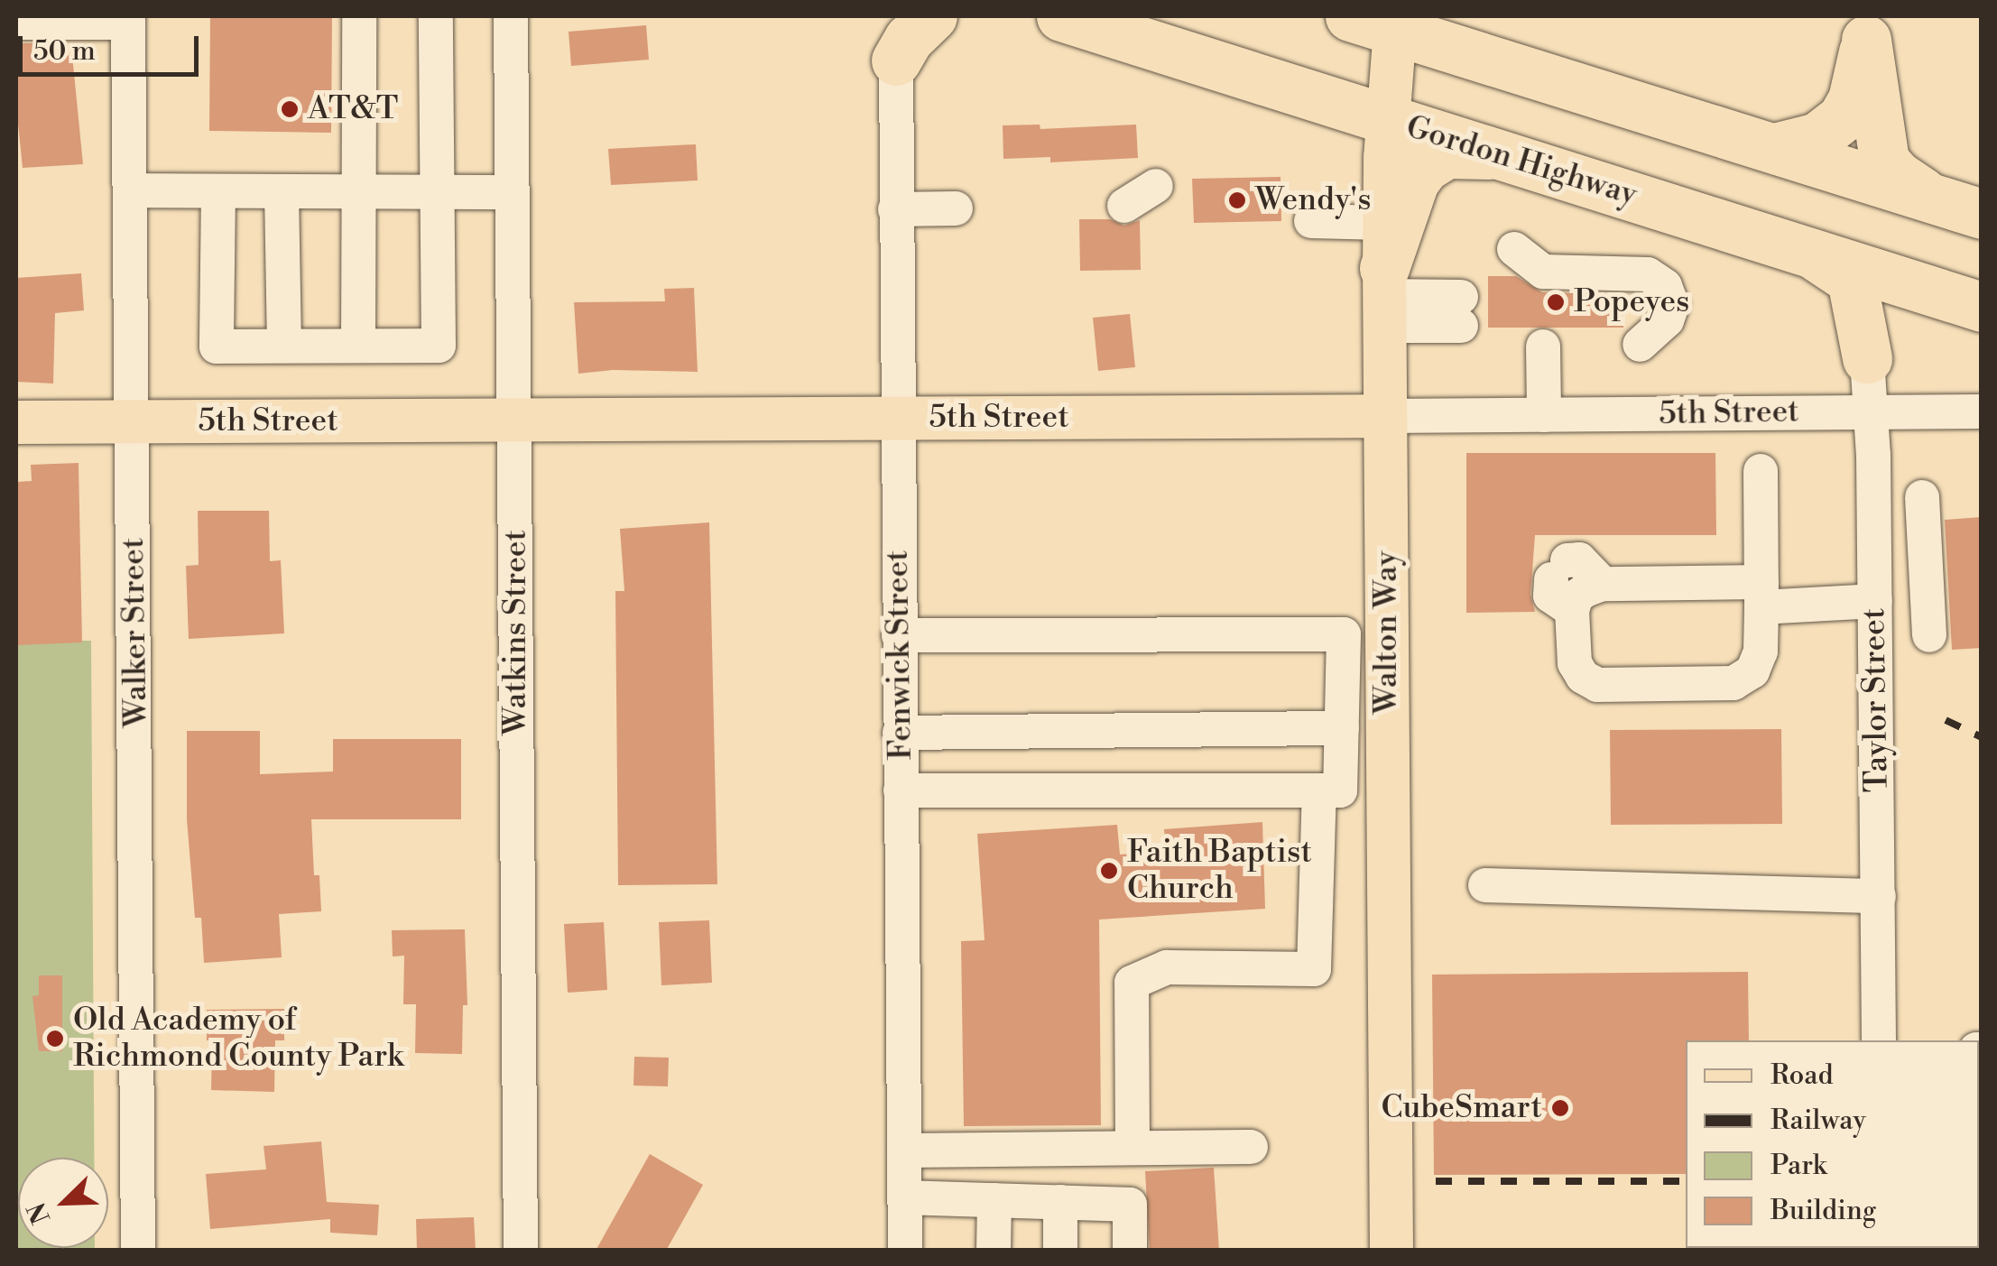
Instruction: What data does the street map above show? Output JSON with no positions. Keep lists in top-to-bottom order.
{
  "streets": {
    "highway": ["Gordon Highway"],
    "main road": ["5th Street", "Walton Way"],
    "street": [
      "Walker Street",
      "Watkins Street",
      "Fenwick Street",
      "Taylor Street"
    ]
  },
  "crossings": [
    ["Gordon Highway", "Walton Way"],
    ["5th Street", "Walker Street"],
    ["5th Street", "Watkins Street"],
    ["5th Street", "Walton Way"],
    ["5th Street", "Fenwick Street"],
    ["5th Street", "Taylor Street"]
  ],
  "places": [
    "AT&T",
    "Wendy's",
    "Popeyes",
    "Faith Baptist Church",
    "Old Academy of Richmond County Park",
    "CubeSmart"
  ],
  "legend": [
    "Road",
    "Railway",
    "Park",
    "Building"
  ],
  "scale_bar": "50 m",
  "north": "bottom left"
}
